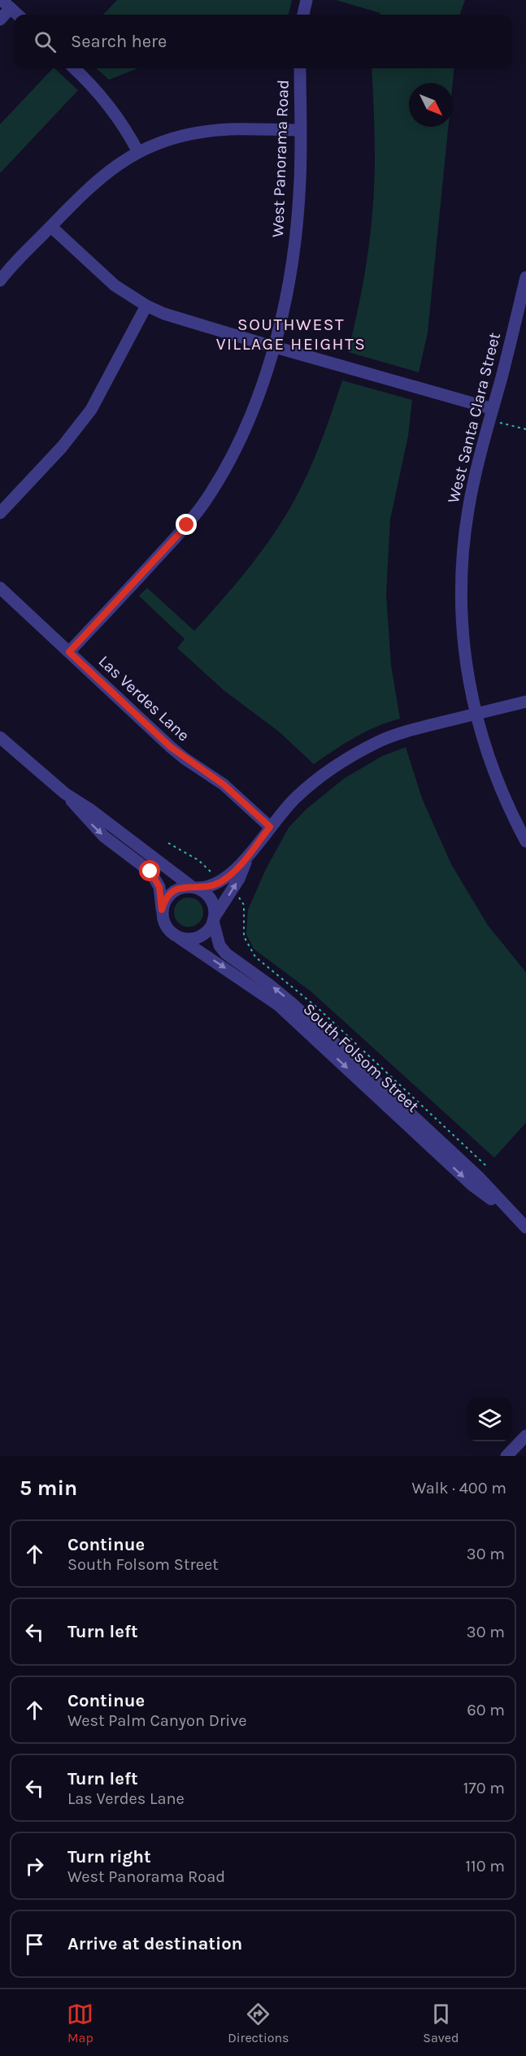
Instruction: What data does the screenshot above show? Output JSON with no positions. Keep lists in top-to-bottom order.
{
  "streets": {
    "street": [
      "West Panorama Road",
      "West Santa Clara Street",
      "Las Verdes Lane",
      "South Folsom Street"
    ]
  },
  "crossings": [
    ["West Panorama Road", "Las Verdes Lane"]
  ],
  "districts": ["SOUTHWEST VILLAGE HEIGHTS"],
  "north": "bottom right",
  "page": {
    "search": "Search here",
    "heading": ["5 min", "Walk · 400 m"],
    "list": [
      ["Continue", "South Folsom Street", "30 m"],
      ["Turn left", "30 m"],
      ["Continue", "West Palm Canyon Drive", "60 m"],
      ["Turn left", "Las Verdes Lane", "170 m"],
      ["Turn right", "West Panorama Road", "110 m"],
      "Arrive at destination"
    ],
    "nav": ["Map", "Directions", "Saved"]
  }
}
